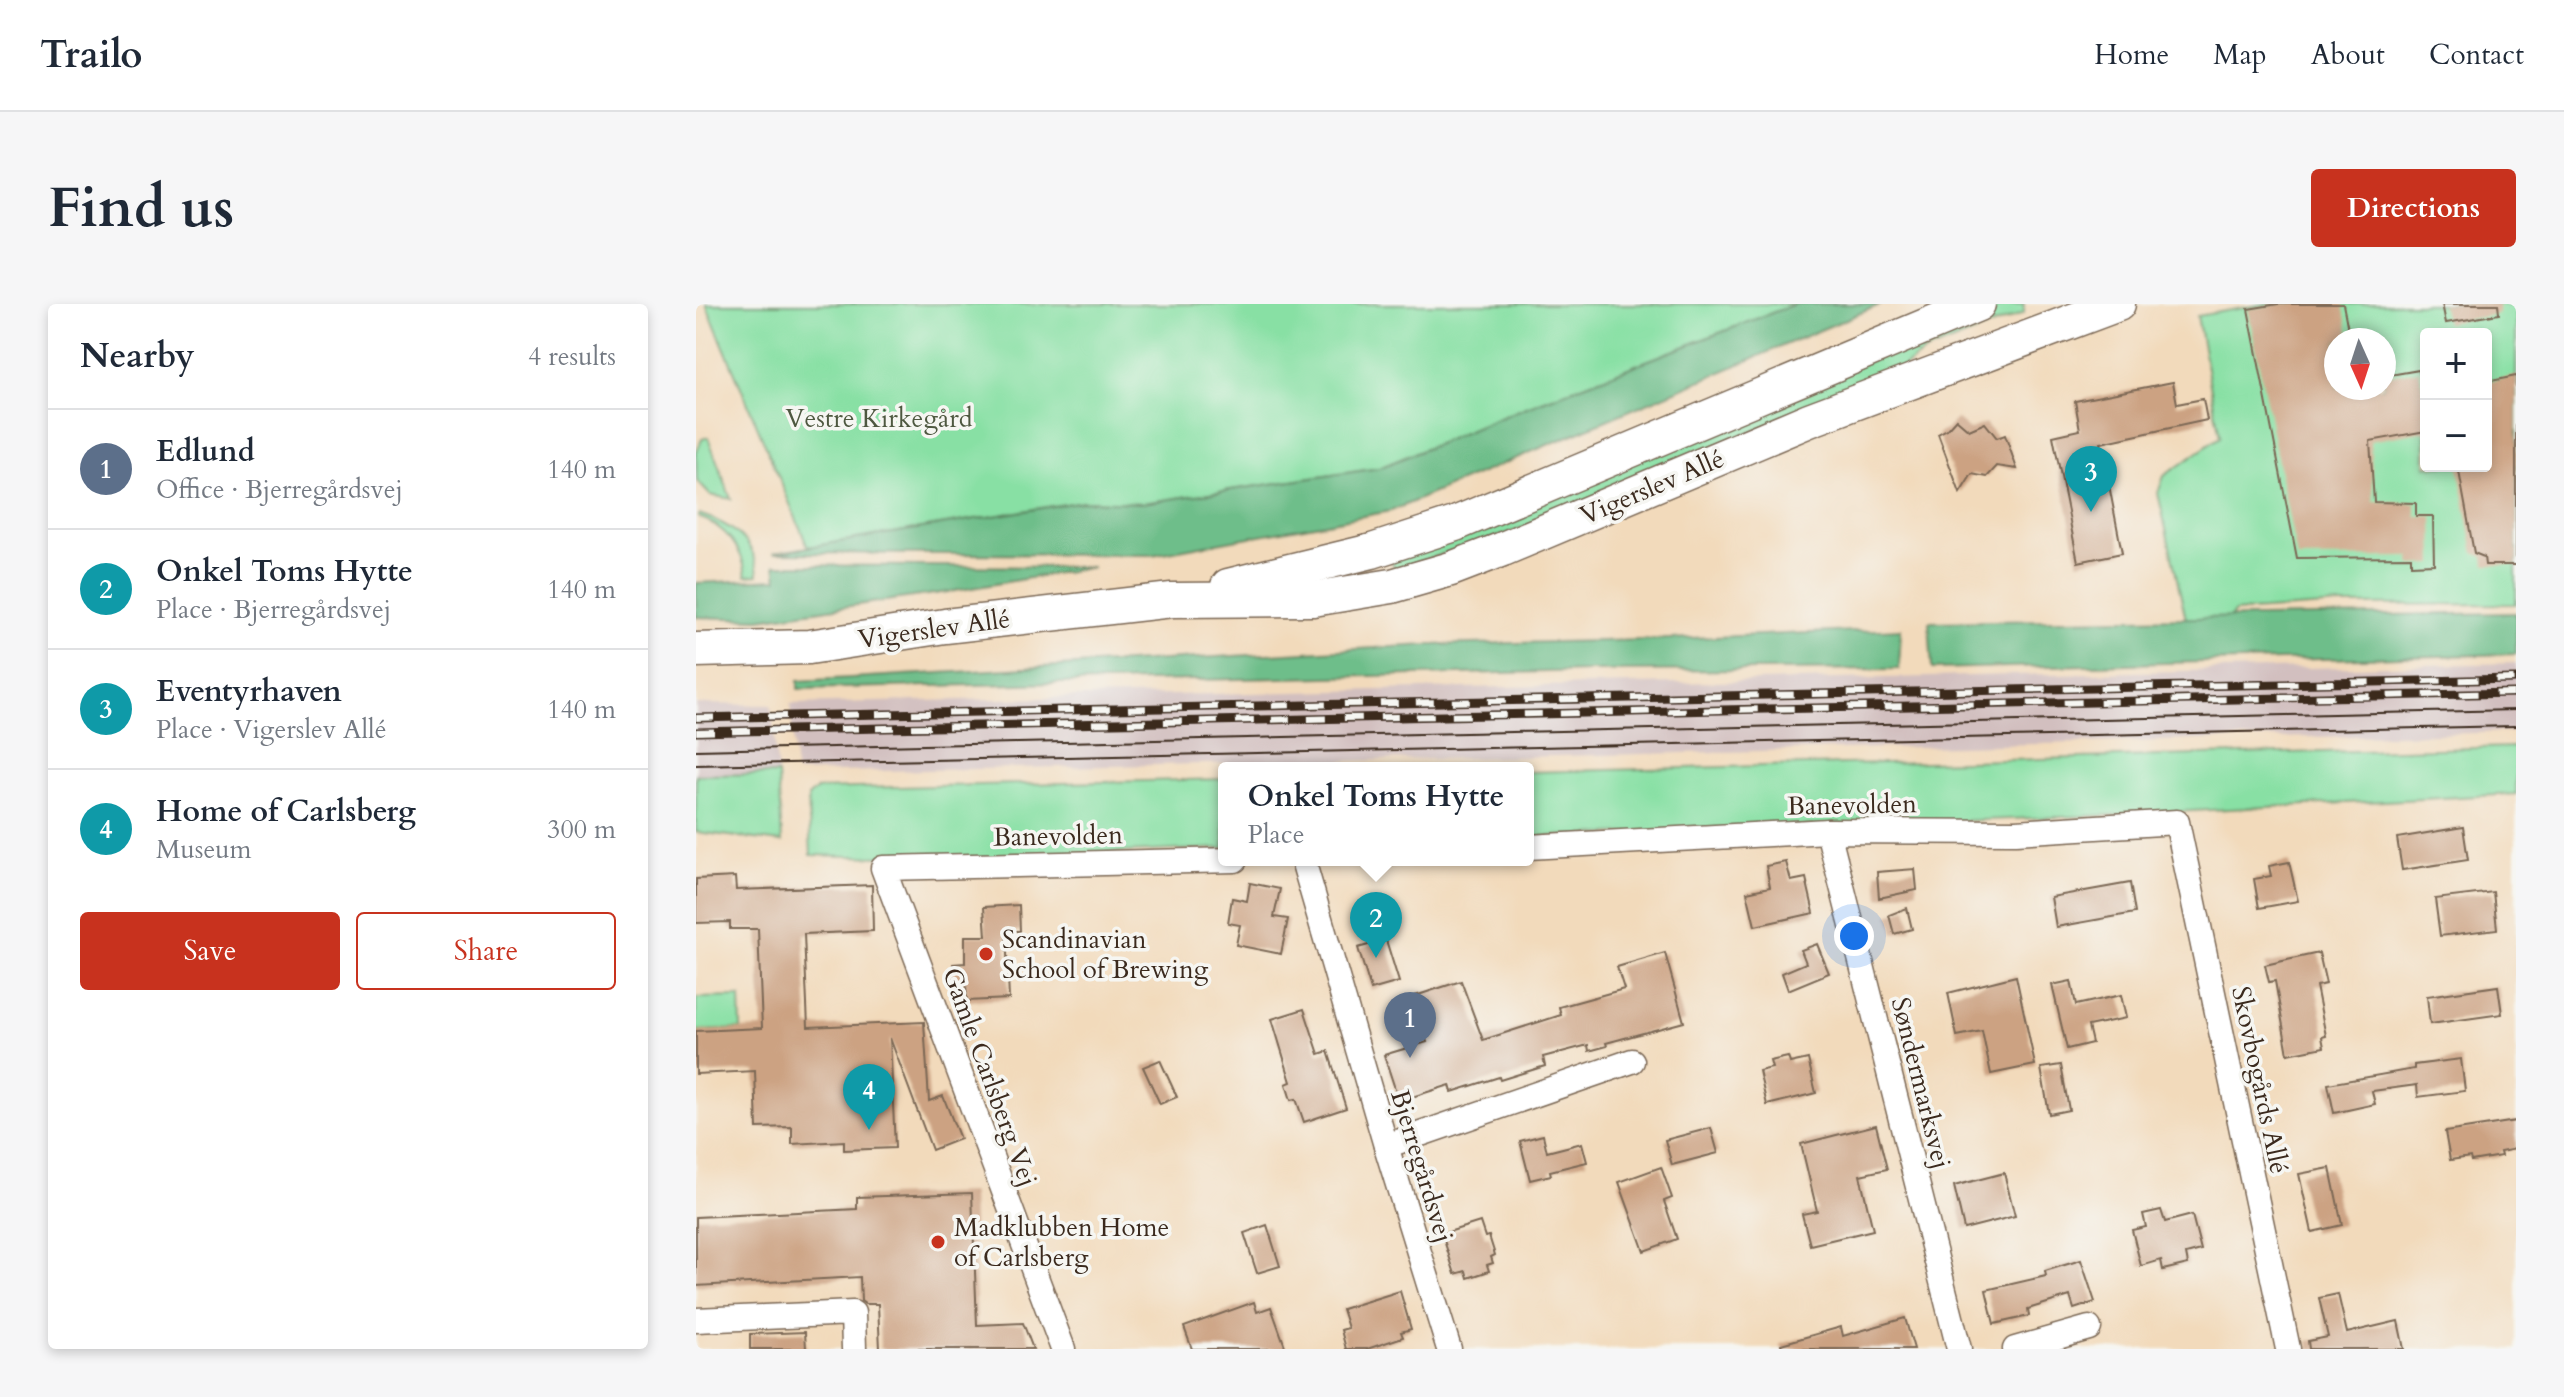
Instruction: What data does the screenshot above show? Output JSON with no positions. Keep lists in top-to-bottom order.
{
  "streets": {
    "street": [
      "Vigerslev Allé",
      "Banevolden",
      "Gamle Carlsberg Vej",
      "Skovbogårds Allé",
      "Søndermarksvej",
      "Bjerregårdsvej"
    ]
  },
  "crossings": [
    ["Banevolden", "Gamle Carlsberg Vej"],
    ["Banevolden", "Skovbogårds Allé"],
    ["Banevolden", "Søndermarksvej"]
  ],
  "parks": ["Vestre Kirkegård"],
  "places": ["Scandinavian School of Brewing", "Madklubben Home of Carlsberg"],
  "north": "bottom",
  "page": {
    "header": "Trailo",
    "nav": [
      "Home",
      "Map",
      "About",
      "Contact"
    ],
    "buttons": [
      "Directions",
      ["Save", "Share"]
    ],
    "title": "Find us",
    "heading": ["Nearby", "4 results"],
    "map_buttons": ["+", "−"],
    "list": [
      {
        "mark": "1",
        "name": "Edlund",
        "note": "Office · Bjerregårdsvej",
        "value": "140 m"
      },
      {
        "mark": "2",
        "name": "Onkel Toms Hytte",
        "note": "Place · Bjerregårdsvej",
        "value": "140 m"
      },
      {
        "mark": "3",
        "name": "Eventyrhaven",
        "note": "Place · Vigerslev Allé",
        "value": "140 m"
      },
      {
        "mark": "4",
        "name": "Home of Carlsberg",
        "note": "Museum",
        "value": "300 m"
      }
    ],
    "pins": [
      "3",
      "2",
      "1",
      "4"
    ],
    "popup": ["Onkel Toms Hytte", "Place"]
  }
}
